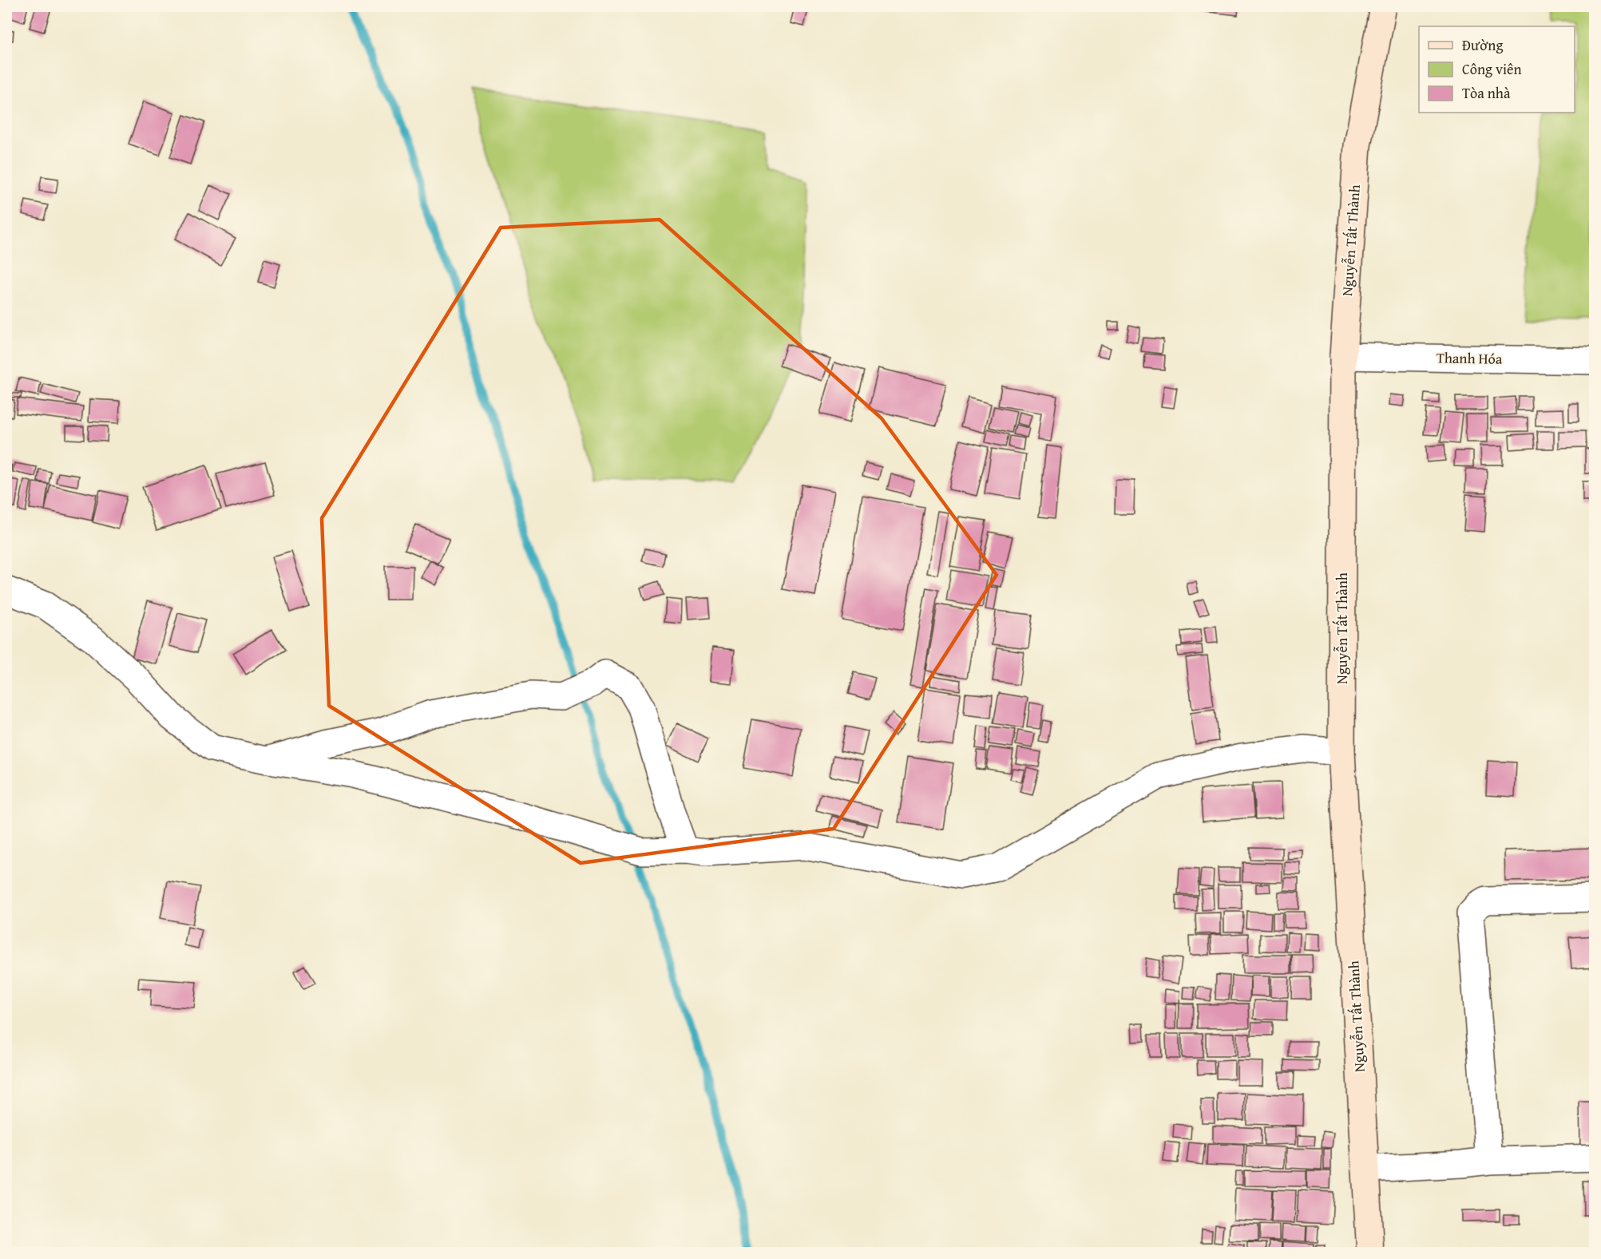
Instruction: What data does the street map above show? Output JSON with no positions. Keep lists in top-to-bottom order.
{
  "streets": {
    "main road": ["Nguyễn Tất Thành"],
    "street": ["Thanh Hóa"]
  },
  "crossings": [
    ["Nguyễn Tất Thành", "Thanh Hóa"]
  ],
  "legend": ["Đường", "Công viên", "Tòa nhà"]
}
